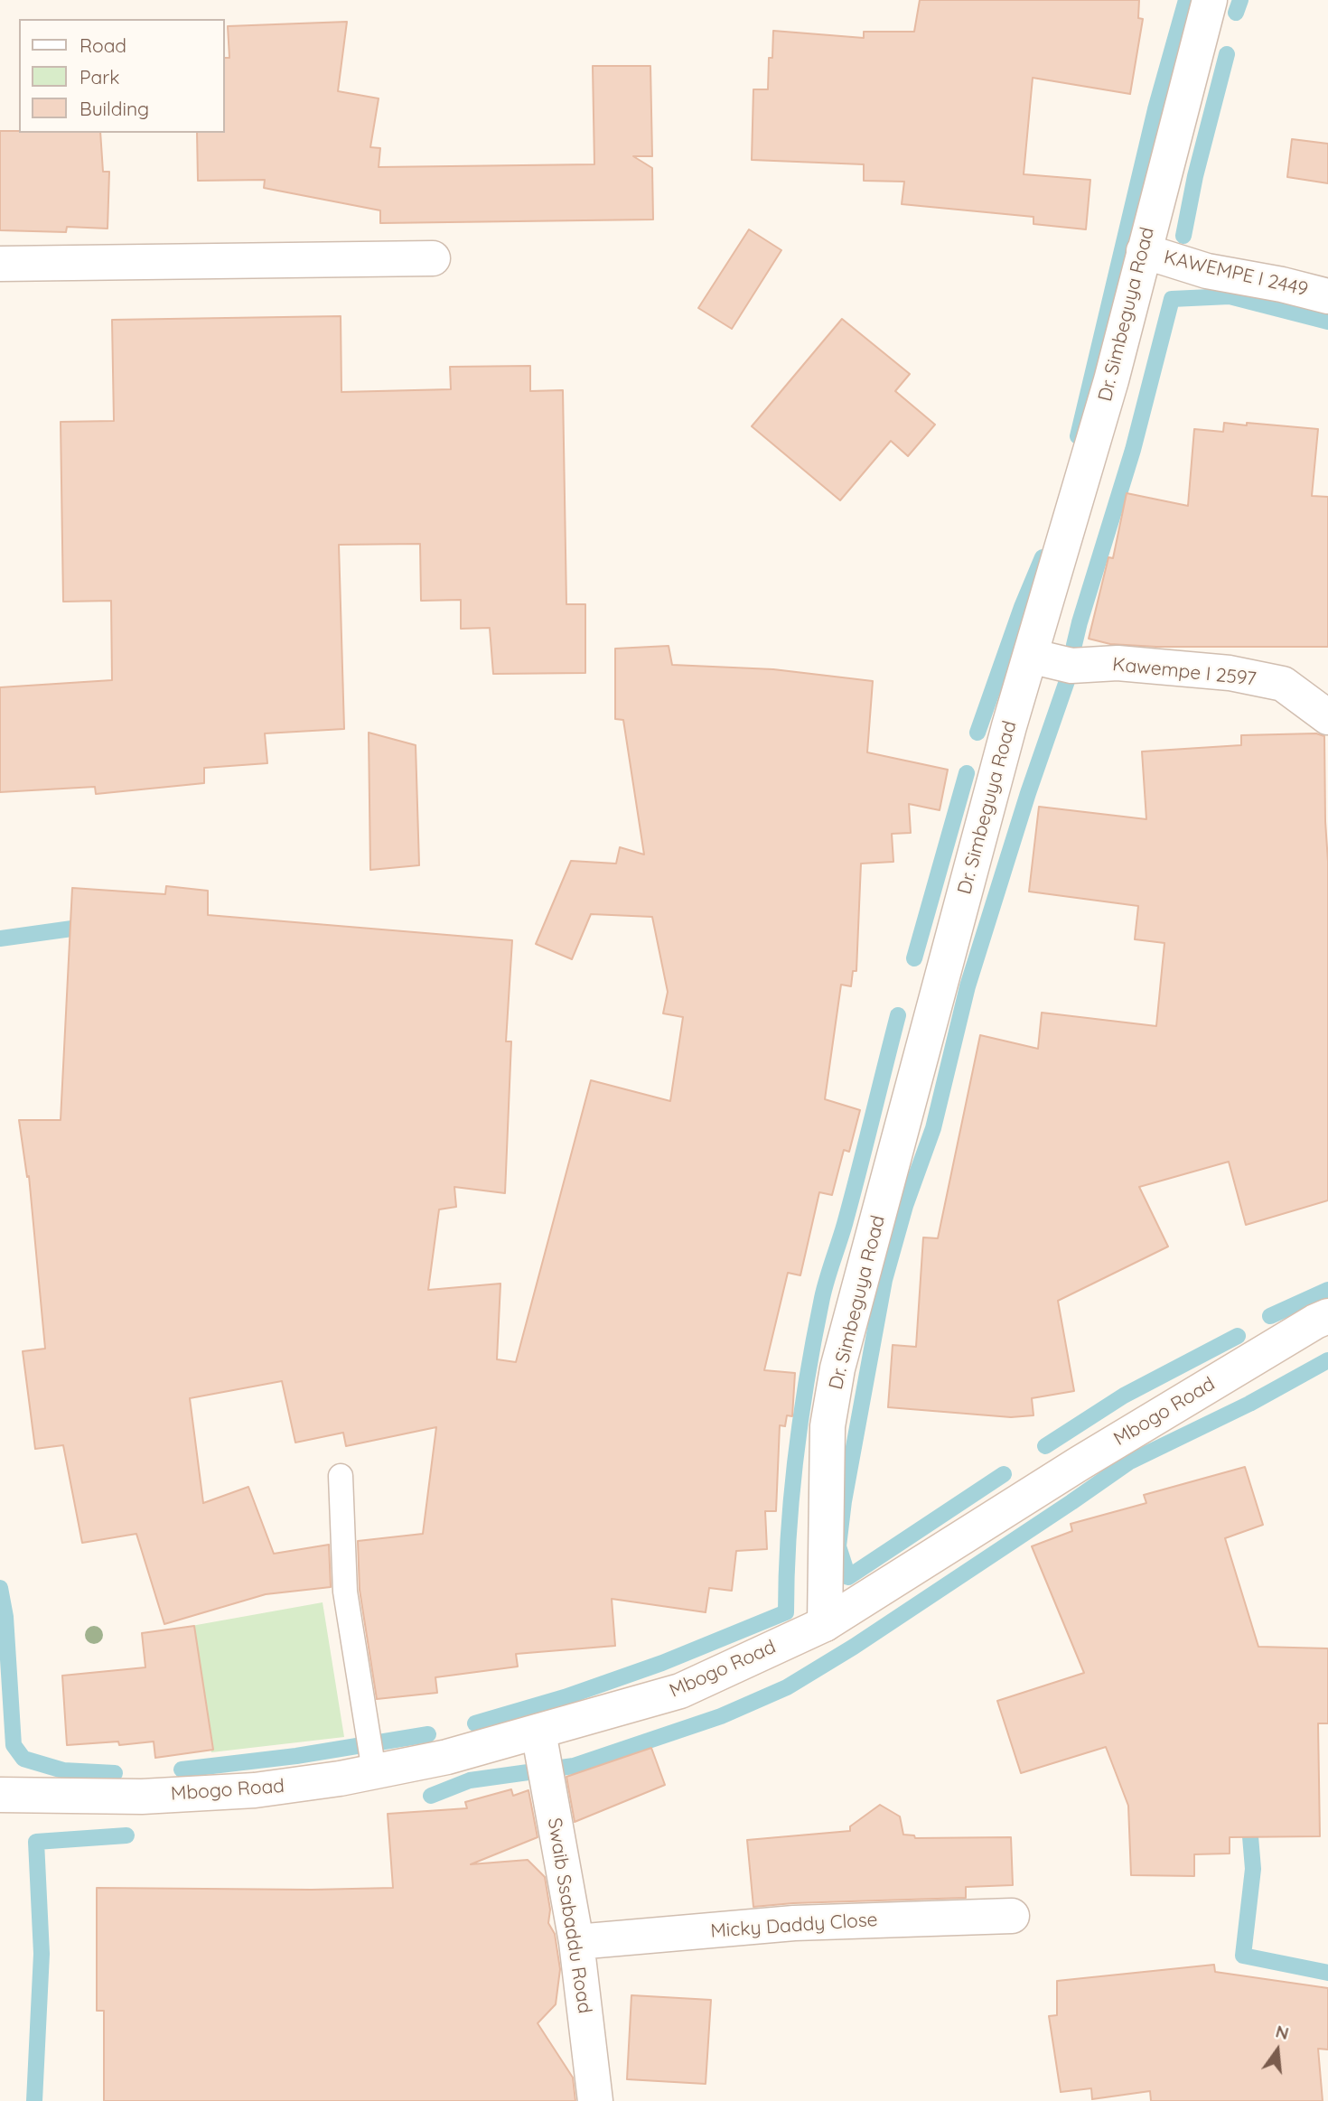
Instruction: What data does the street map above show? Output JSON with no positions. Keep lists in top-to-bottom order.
{
  "streets": {
    "street": [
      "KAWEMPE I 2449",
      "Dr. Simbeguya Road",
      "Kawempe I 2597",
      "Mbogo Road",
      "Swaib Ssabaddu Road",
      "Micky Daddy Close"
    ]
  },
  "crossings": [
    ["KAWEMPE I 2449", "Dr. Simbeguya Road"],
    ["Dr. Simbeguya Road", "Kawempe I 2597"],
    ["Dr. Simbeguya Road", "Mbogo Road"],
    ["Mbogo Road", "Swaib Ssabaddu Road"],
    ["Swaib Ssabaddu Road", "Micky Daddy Close"]
  ],
  "legend": ["Road", "Park", "Building"],
  "north": "top"
}
